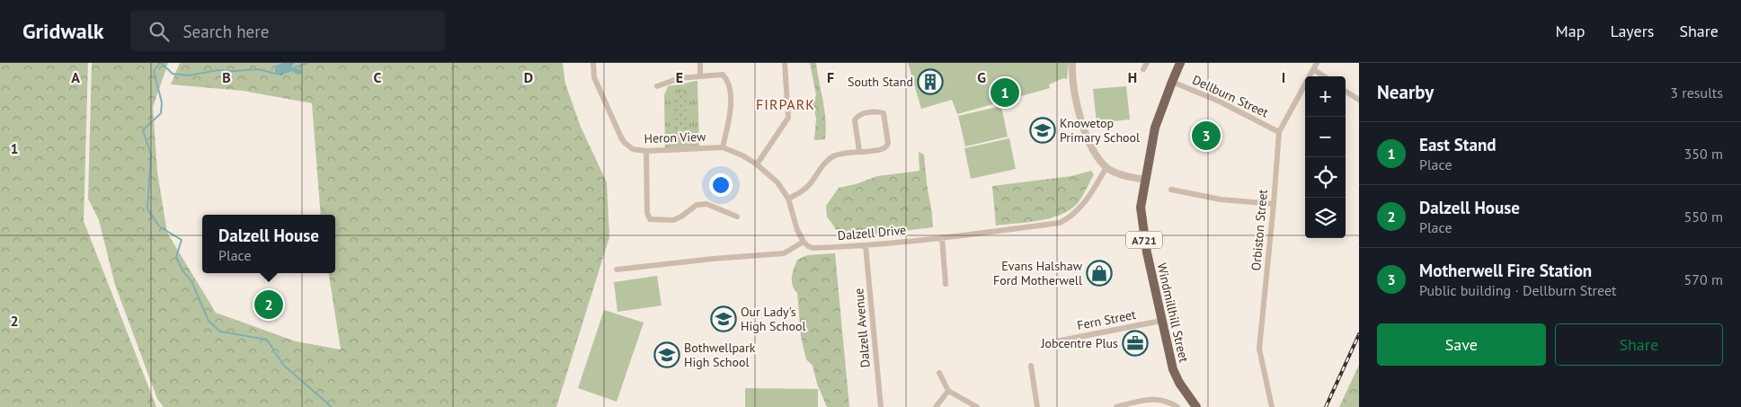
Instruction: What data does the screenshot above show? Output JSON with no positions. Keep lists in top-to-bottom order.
{
  "streets": {
    "main road": ["A721", "Windmillhill Street"],
    "street": [
      "Dellburn Street",
      "Heron View",
      "Orbiston Street",
      "Dalzell Drive",
      "Fern Street",
      "Dalzell Avenue"
    ]
  },
  "crossings": [
    ["Dellburn Street", "Orbiston Street"],
    ["Dellburn Street", "Windmillhill Street"],
    ["Heron View", "Dalzell Drive"],
    ["Dalzell Drive", "Dalzell Avenue"],
    ["Windmillhill Street", "Fern Street"]
  ],
  "districts": ["FIRPARK"],
  "places": {
    "building": ["South Stand"],
    "school or university": ["Knowetop Primary School", "Our Lady's High School", "Bothwellpark High School"],
    "shop": ["Evans Halshaw Ford Motherwell"],
    "office": ["Jobcentre Plus"]
  },
  "page": {
    "header": "Gridwalk",
    "search": "Search here",
    "nav": ["Map", "Layers", "Share"],
    "heading": ["Nearby", "3 results"],
    "map_buttons": ["+", "−"],
    "pins": ["1", "3", "2"],
    "list": [
      {
        "mark": "1",
        "name": "East Stand",
        "note": "Place",
        "value": "350 m"
      },
      {
        "mark": "2",
        "name": "Dalzell House",
        "note": "Place",
        "value": "550 m"
      },
      {
        "mark": "3",
        "name": "Motherwell Fire Station",
        "note": "Public building · Dellburn Street",
        "value": "570 m"
      }
    ],
    "popup": ["Dalzell House", "Place"],
    "buttons": ["Save", "Share"]
  },
  "grid": {
    "columns": [
      "A",
      "B",
      "C",
      "D",
      "E",
      "F",
      "G",
      "H",
      "I"
    ],
    "rows": ["1", "2"]
  }
}
